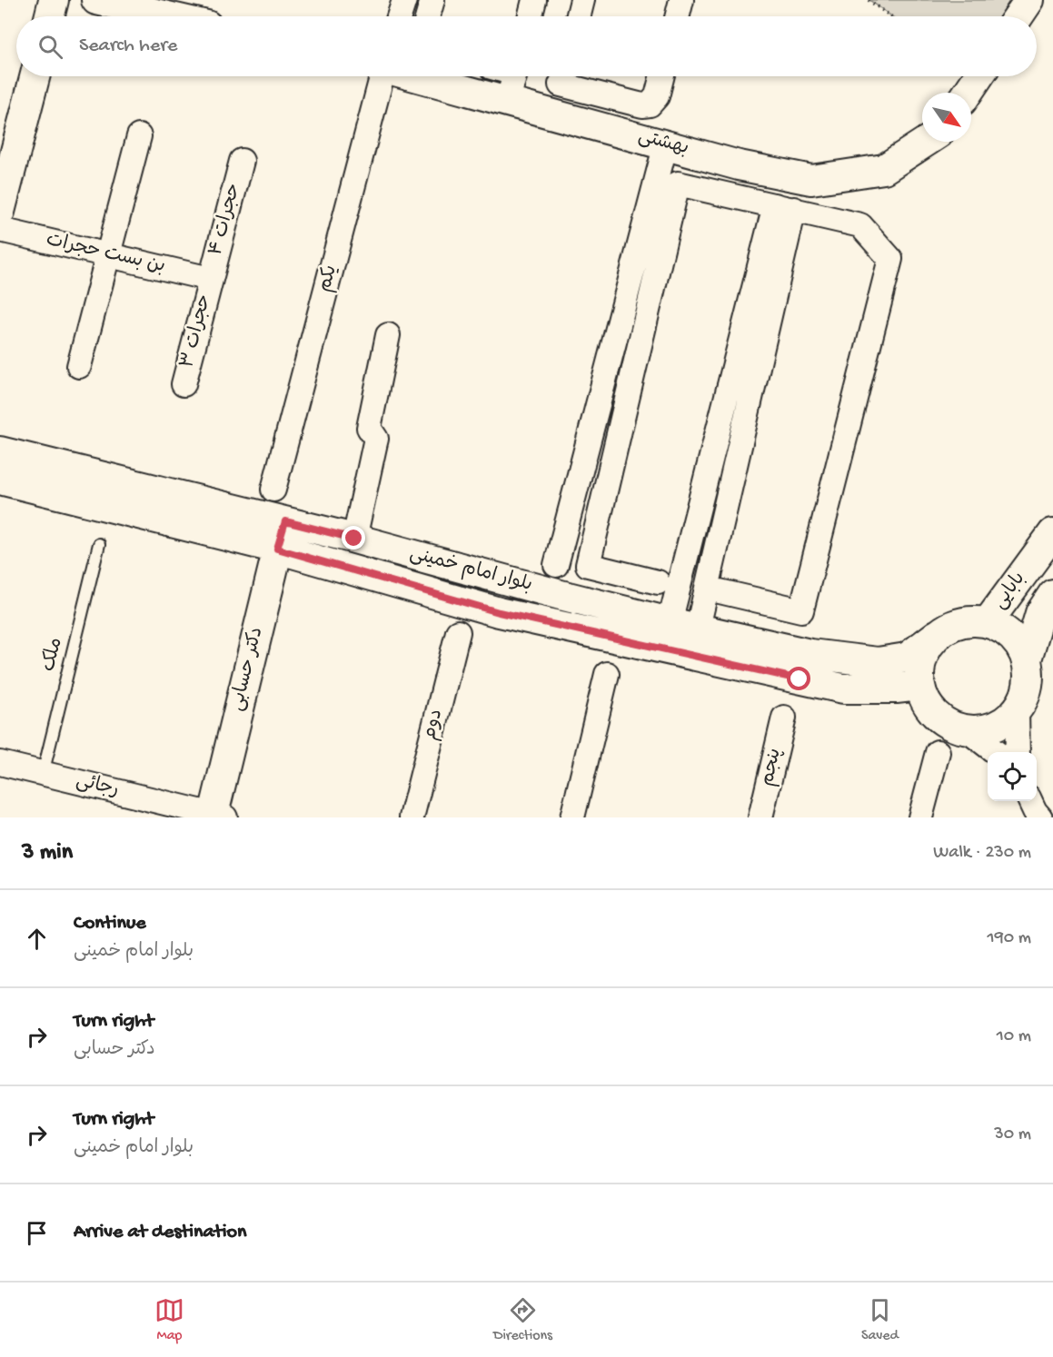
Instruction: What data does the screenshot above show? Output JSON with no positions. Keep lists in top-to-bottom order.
{
  "streets": {
    "street": [
      "بهشتی",
      "حجرات ۴",
      "بن بست حجرات",
      "یکم",
      "حجرات ۳",
      "بلوار امام خمینی",
      "بابایی",
      "دکتر حسابی",
      "دوم",
      "پنجم",
      "رجائی"
    ],
    "lane": ["ملک"]
  },
  "crossings": [
    ["حجرات ۴", "بن بست حجرات"],
    ["حجرات ۴", "حجرات ۳"],
    ["بن بست حجرات", "حجرات ۳"],
    ["بلوار امام خمینی", "بابایی"],
    ["بلوار امام خمینی", "دکتر حسابی"],
    ["ملک", "رجائی"],
    ["دکتر حسابی", "رجائی"]
  ],
  "north": "bottom right",
  "page": {
    "search": "Search here",
    "heading": ["3 min", "Walk · 230 m"],
    "list": [
      ["Continue", "بلوار امام خمینی", "190 m"],
      ["Turn right", "دکتر حسابی", "10 m"],
      ["Turn right", "بلوار امام خمینی", "30 m"],
      "Arrive at destination"
    ],
    "nav": ["Map", "Directions", "Saved"]
  }
}
